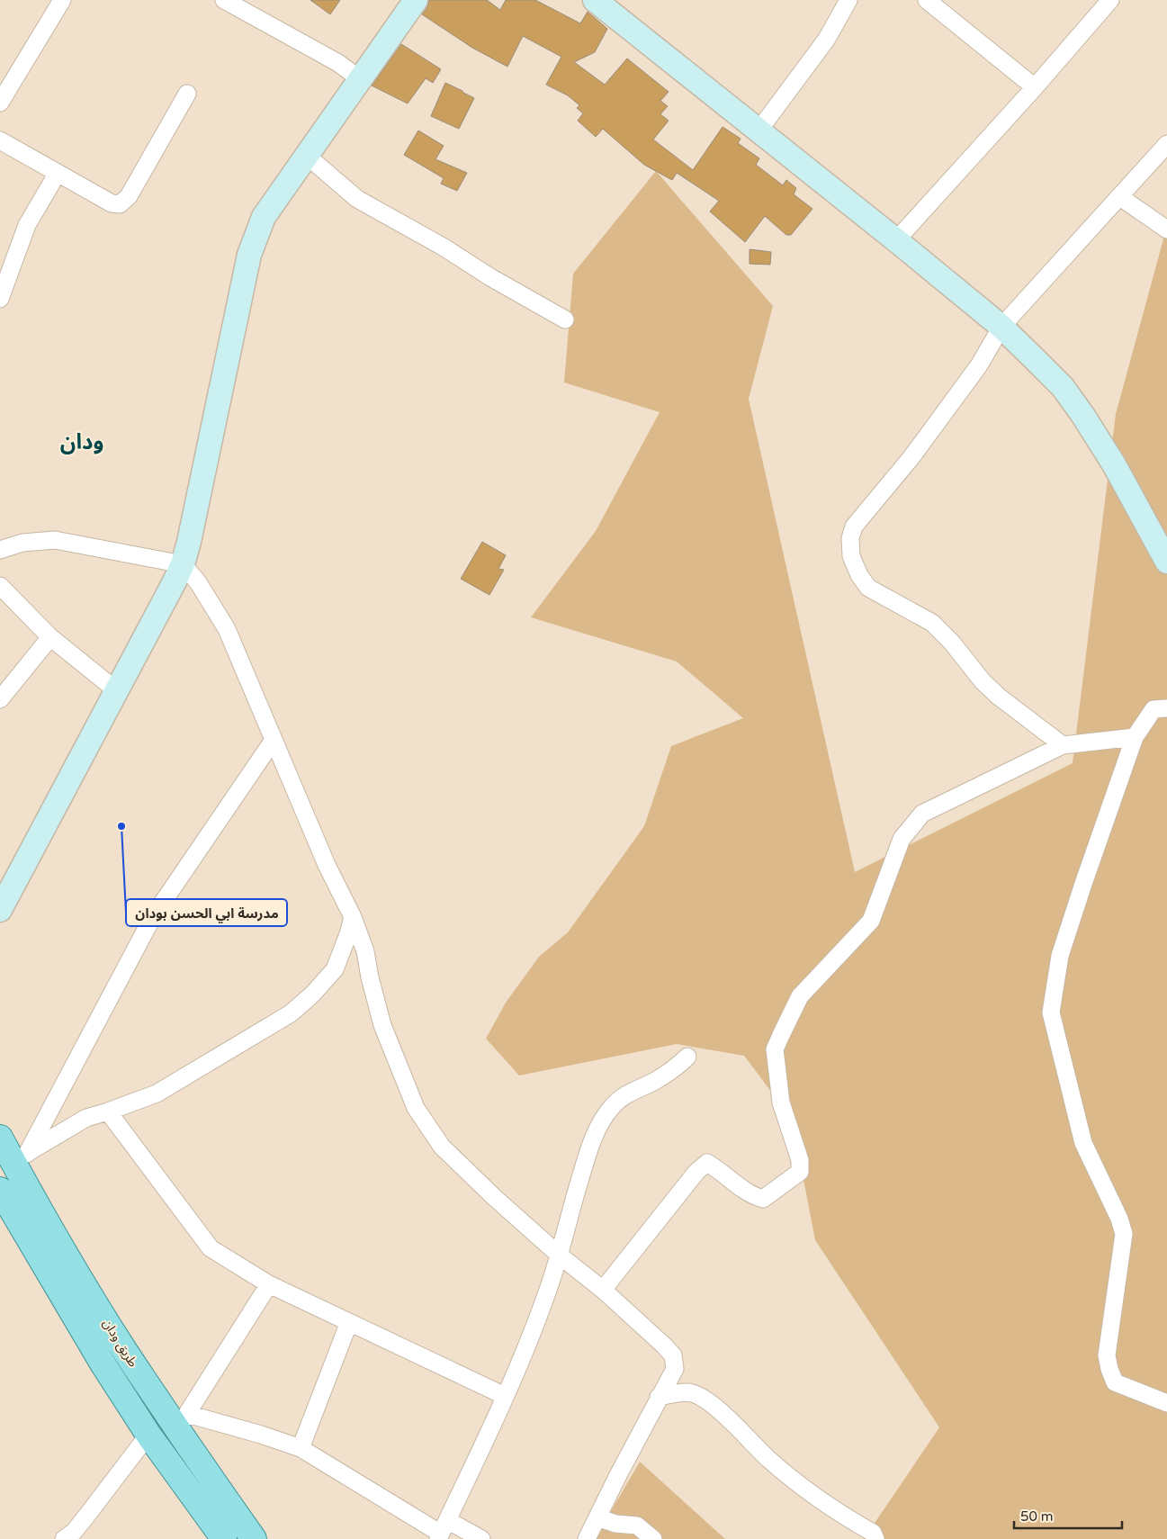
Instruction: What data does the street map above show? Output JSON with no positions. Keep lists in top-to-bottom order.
{
  "streets": {
    "main road": ["طريق ودان"]
  },
  "districts": ["ودان"],
  "places": ["مدرسة ابي الحسن بودان"],
  "scale_bar": "50 m"
}
